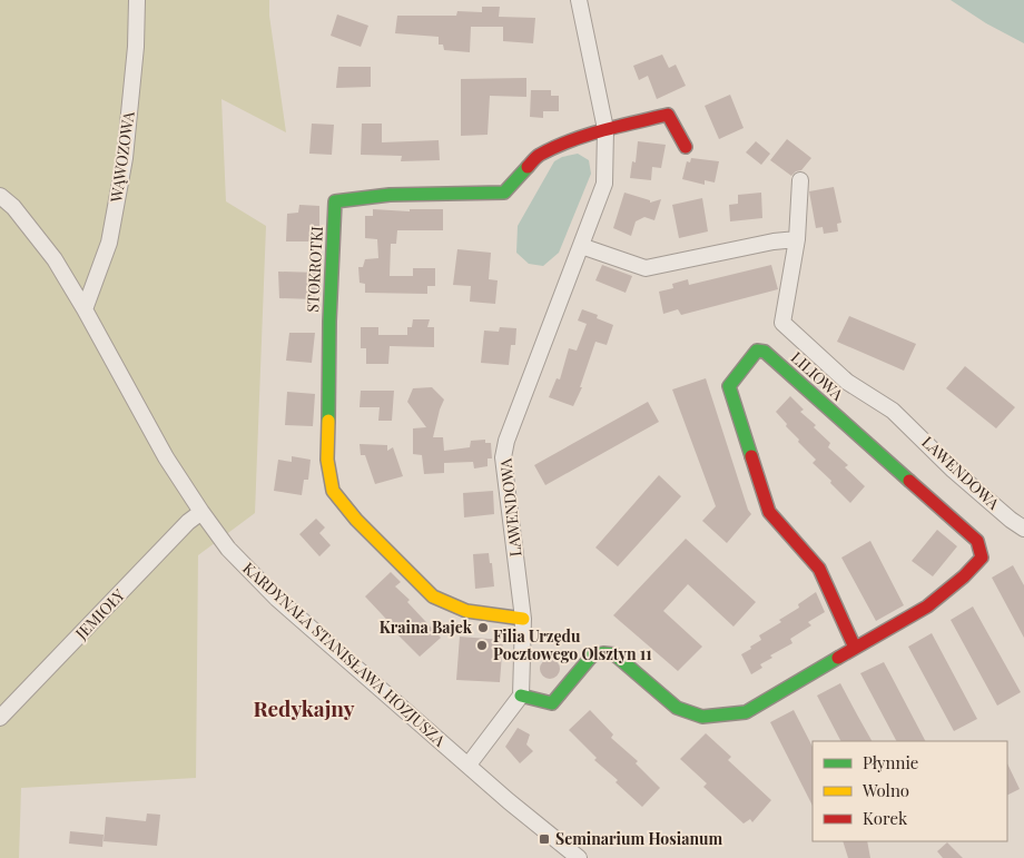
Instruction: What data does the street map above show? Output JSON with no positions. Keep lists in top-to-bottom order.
{
  "streets": {
    "street": [
      "WĄWOZOWA",
      "STOKROTKI",
      "LILIOWA",
      "LAWENDOWA",
      "JEMIOŁY",
      "KARDYNAŁA STANISŁAWA HOZJUSZA"
    ]
  },
  "crossings": [
    ["WĄWOZOWA", "KARDYNAŁA STANISŁAWA HOZJUSZA"],
    ["STOKROTKI", "LAWENDOWA"],
    ["LILIOWA", "LAWENDOWA"],
    ["JEMIOŁY", "KARDYNAŁA STANISŁAWA HOZJUSZA"]
  ],
  "districts": ["Redykajny"],
  "places": {
    "other": ["Kraina Bajek", "Filia Urzędu Pocztowego Olsztyn 11"],
    "transit": ["Seminarium Hosianum"]
  },
  "legend": ["Płynnie", "Wolno", "Korek"]
}
